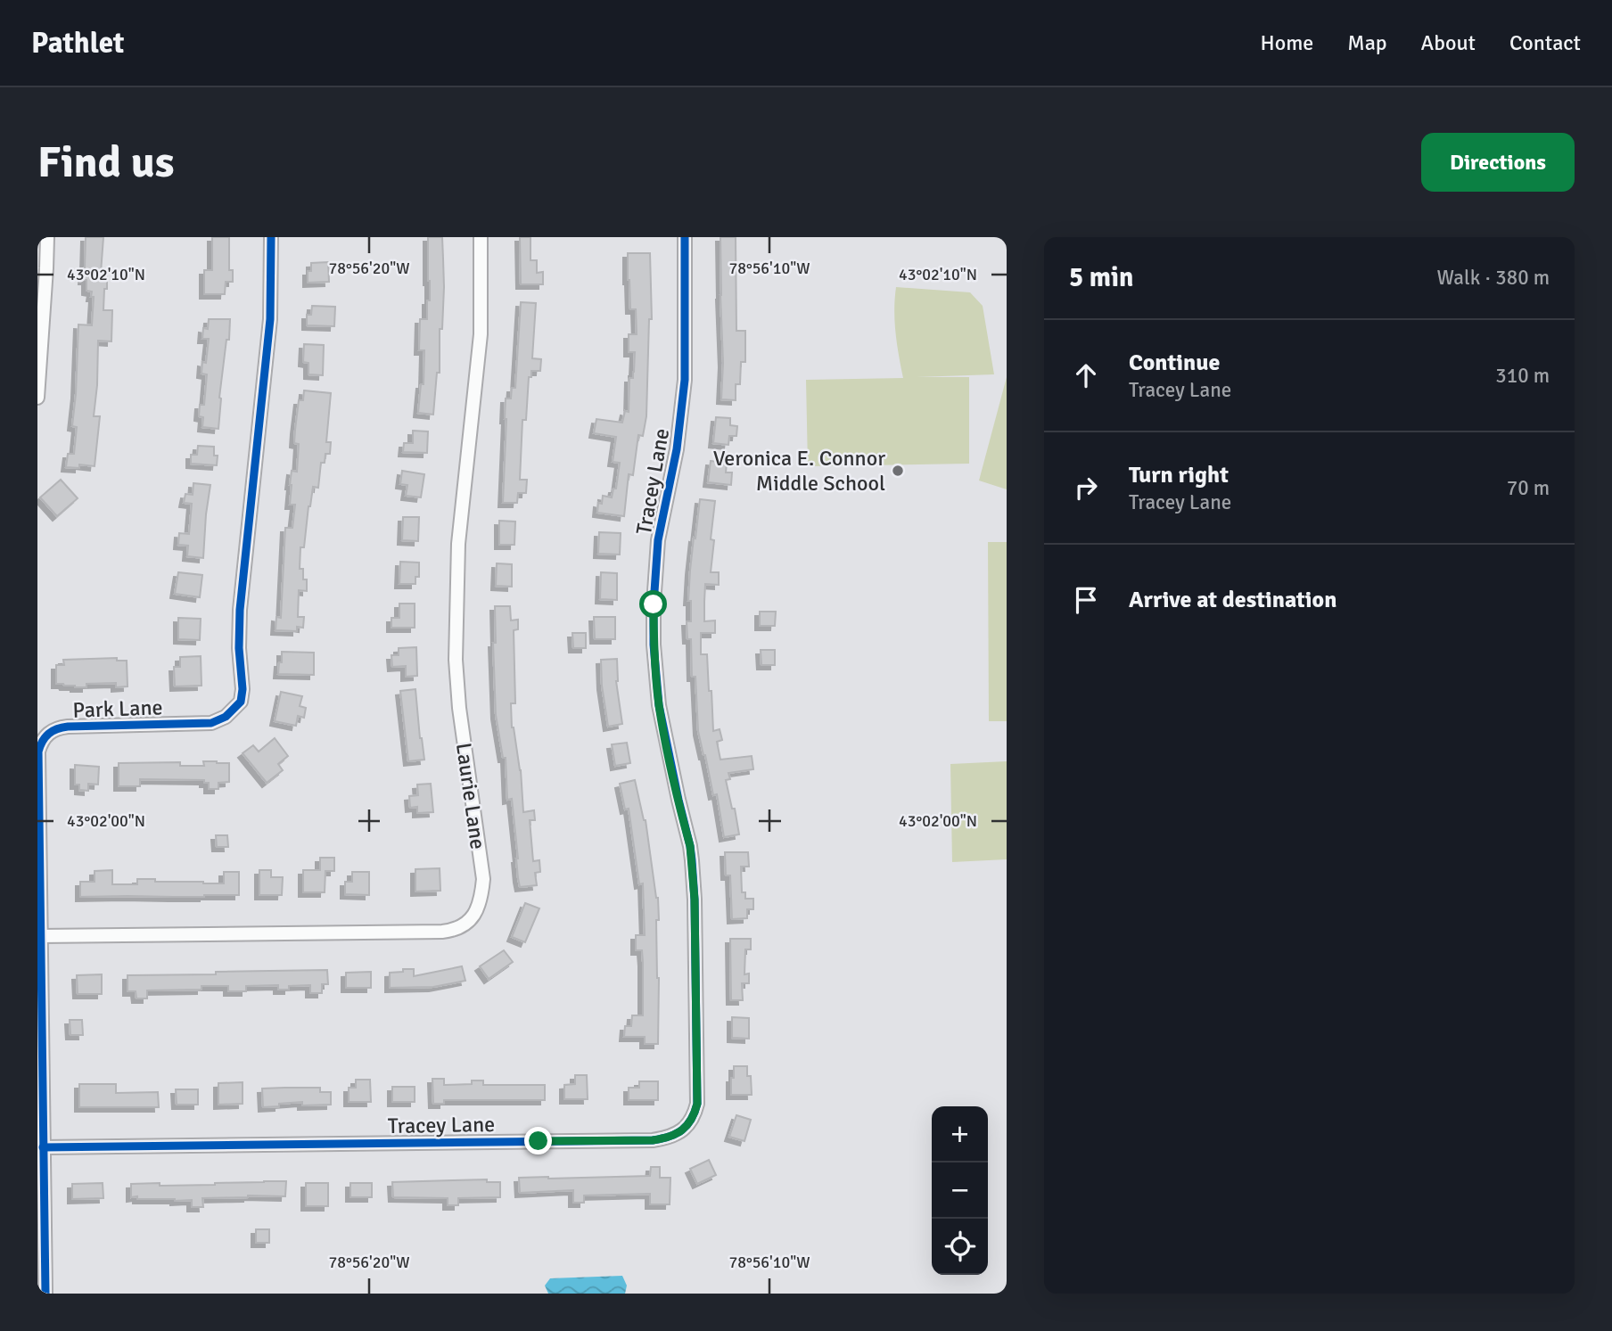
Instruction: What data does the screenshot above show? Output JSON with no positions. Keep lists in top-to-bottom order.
{
  "streets": {
    "street": ["Tracey Lane", "Park Lane", "Laurie Lane"]
  },
  "crossings": [
    ["Tracey Lane", "Park Lane"],
    ["Park Lane", "Laurie Lane"]
  ],
  "places": ["Veronica E. Connor Middle School"],
  "page": {
    "header": "Pathlet",
    "nav": [
      "Home",
      "Map",
      "About",
      "Contact"
    ],
    "buttons": "Directions",
    "title": "Find us",
    "heading": ["5 min", "Walk · 380 m"],
    "list": [
      ["Continue", "Tracey Lane", "310 m"],
      ["Turn right", "Tracey Lane", "70 m"],
      "Arrive at destination"
    ],
    "map_buttons": ["+", "−"]
  },
  "coordinates": [
    "78°56'20\"W",
    "78°56'10\"W",
    "43°02'10\"N",
    "43°02'00\"N"
  ]
}
